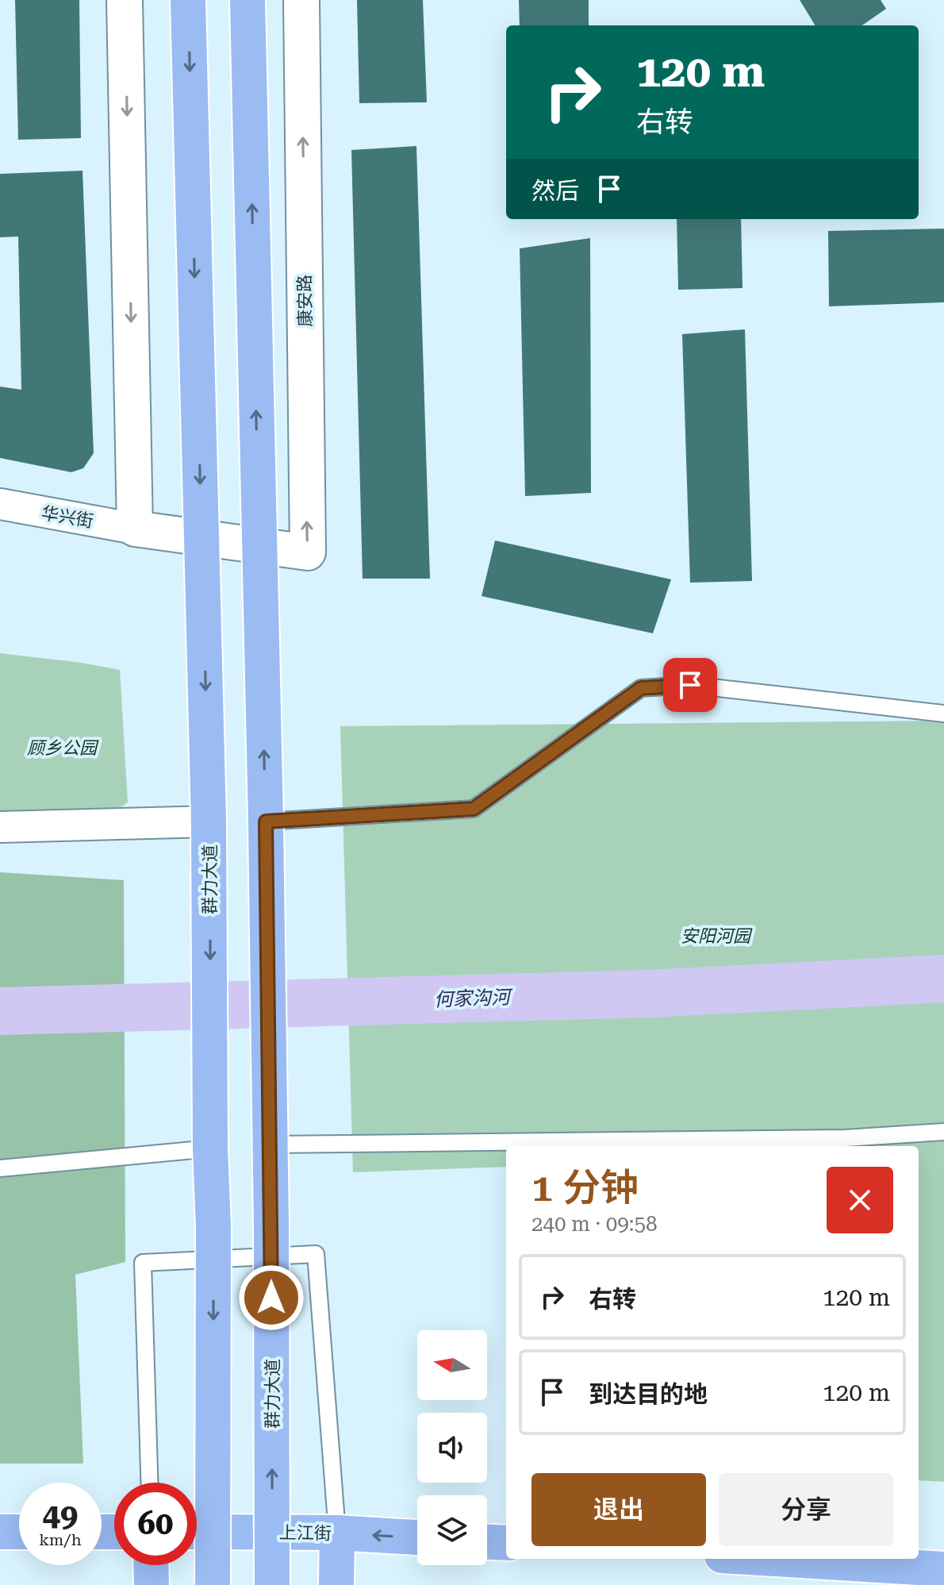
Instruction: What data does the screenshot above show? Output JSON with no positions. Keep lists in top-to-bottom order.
{
  "streets": {
    "main road": ["康安路", "群力大道", "上江街"],
    "street": ["华兴街"]
  },
  "crossings": [
    ["康安路", "华兴街"]
  ],
  "one_way": ["上江街"],
  "water": ["何家沟河"],
  "parks": ["顾乡公园", "安阳河园"],
  "north": "left",
  "page": {
    "turn": ["120 m", "右转"],
    "then": "然后",
    "heading": ["1 分钟", "240 m · 09:58"],
    "list": [
      {
        "name": "右转",
        "value": "120 m"
      },
      {
        "name": "到达目的地",
        "value": "120 m"
      }
    ],
    "buttons": ["退出", "分享"],
    "speed": "49 km/h",
    "limit": "60"
  }
}
